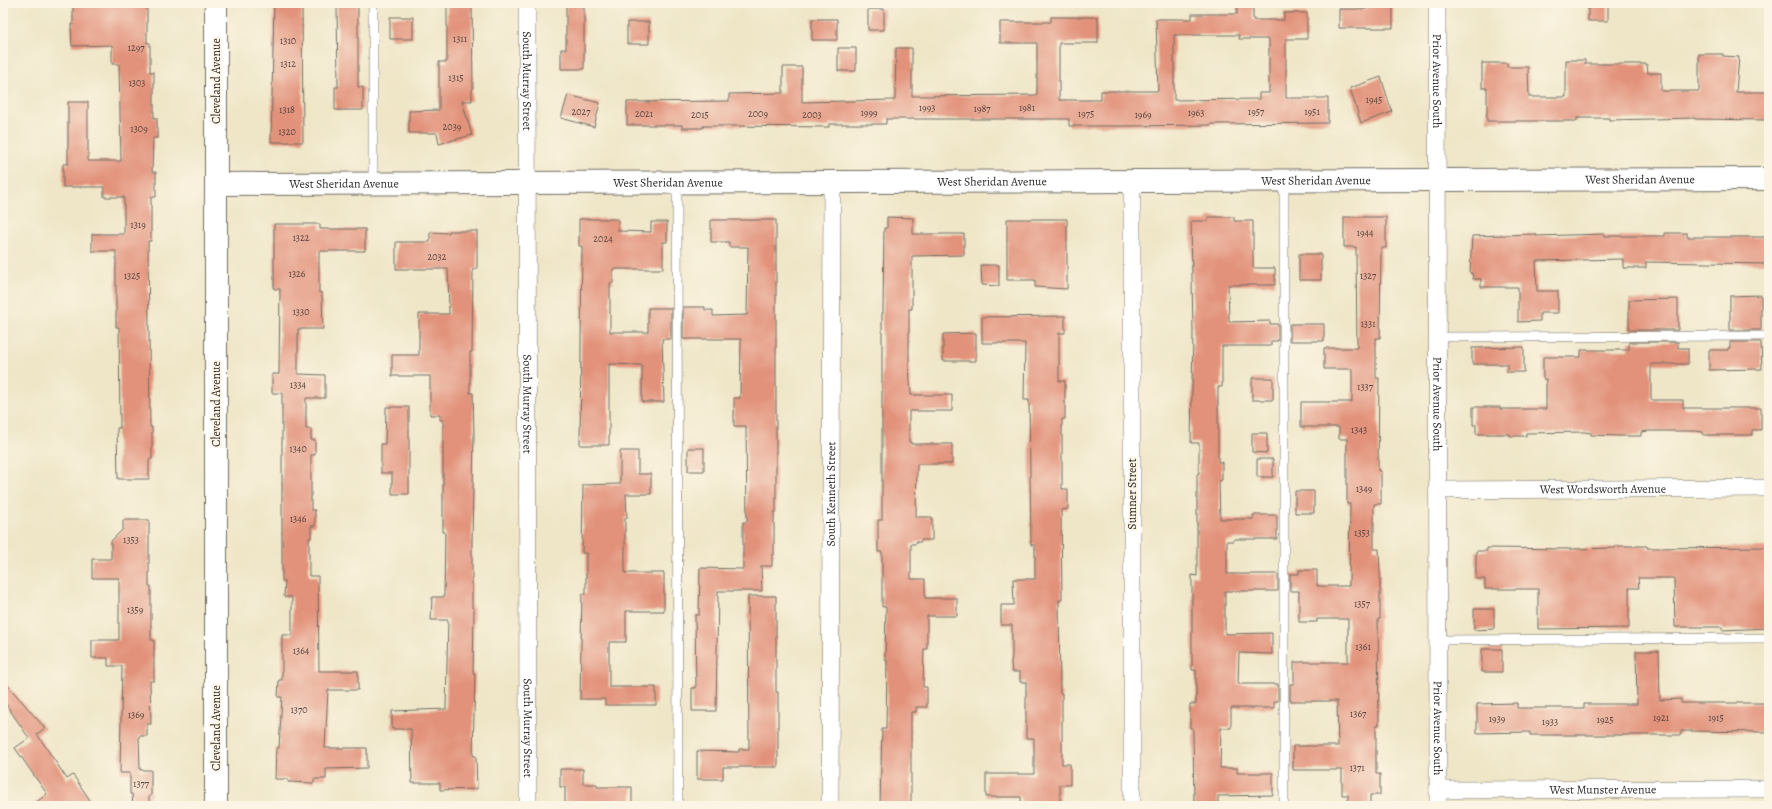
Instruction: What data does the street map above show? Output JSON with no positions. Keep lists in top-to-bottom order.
{
  "streets": {
    "street": [
      "Cleveland Avenue",
      "South Murray Street",
      "Prior Avenue South",
      "West Sheridan Avenue",
      "West Wordsworth Avenue",
      "South Kenneth Street",
      "Sumner Street",
      "West Munster Avenue"
    ]
  },
  "crossings": [
    ["Cleveland Avenue", "West Sheridan Avenue"],
    ["South Murray Street", "West Sheridan Avenue"],
    ["Prior Avenue South", "West Sheridan Avenue"],
    ["Prior Avenue South", "West Wordsworth Avenue"],
    ["Prior Avenue South", "West Munster Avenue"],
    ["West Sheridan Avenue", "South Kenneth Street"],
    ["West Sheridan Avenue", "Sumner Street"]
  ],
  "house_numbers": [
    "1311",
    "1310",
    "1297",
    "1312",
    "1315",
    "1303",
    "1945",
    "1993",
    "1981",
    "1987",
    "1318",
    "2027",
    "1957",
    "1951",
    "1999",
    "1963",
    "2021",
    "2009",
    "1975",
    "2015",
    "2003",
    "1969",
    "2039",
    "1309",
    "1320",
    "1319",
    "1944",
    "1322",
    "2024",
    "2032",
    "1326",
    "1325",
    "1327",
    "1330",
    "1331",
    "1334",
    "1337",
    "1343",
    "1340",
    "1349",
    "1346",
    "1353",
    "1353",
    "1357",
    "1359",
    "1361",
    "1364",
    "1370",
    "1367",
    "1369",
    "1921",
    "1915",
    "1939",
    "1925",
    "1933",
    "1371",
    "1377"
  ]
}
